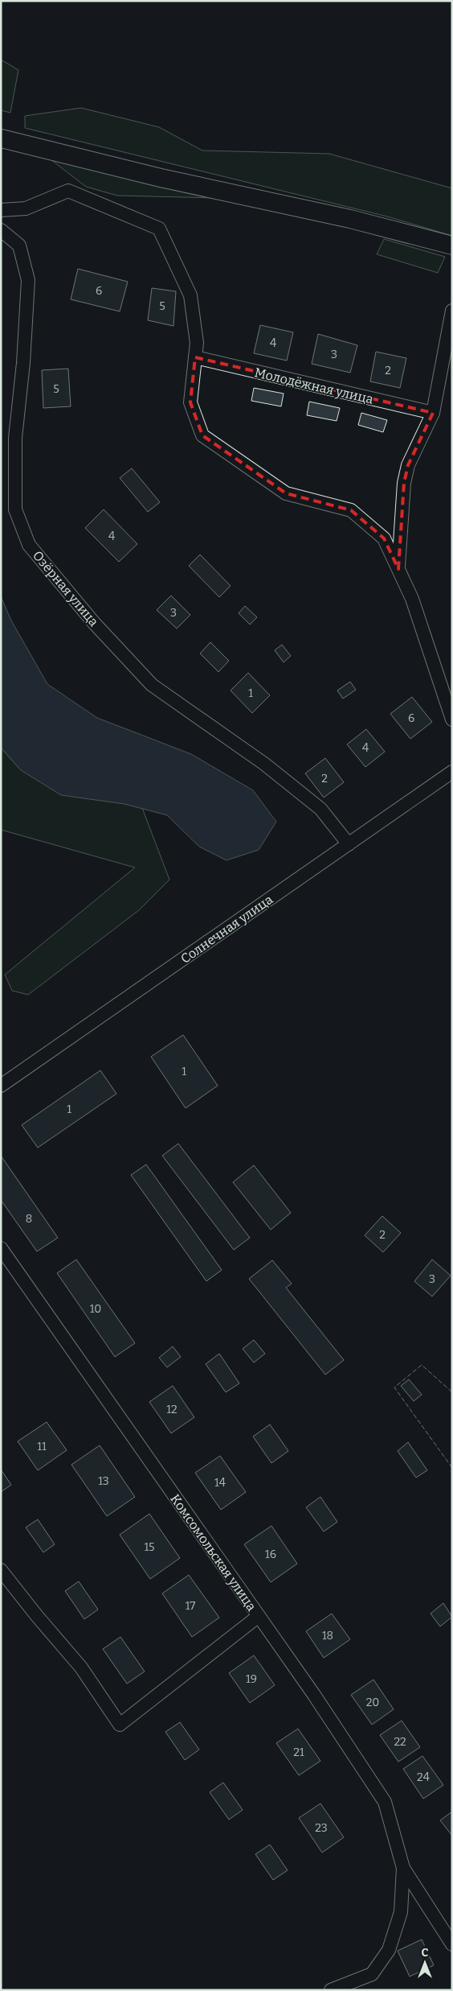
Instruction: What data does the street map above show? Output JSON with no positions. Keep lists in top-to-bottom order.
{
  "streets": {
    "street": [
      "Молодёжная улица",
      "Озёрная улица",
      "Солнечная улица",
      "Комсомольская улица"
    ]
  },
  "crossings": [
    ["Озёрная улица", "Солнечная улица"]
  ],
  "house_numbers": [
    "6",
    "5",
    "4",
    "3",
    "2",
    "5",
    "4",
    "3",
    "1",
    "6",
    "4",
    "2",
    "1",
    "1",
    "8",
    "2",
    "3",
    "10",
    "12",
    "11",
    "13",
    "14",
    "15",
    "16",
    "17",
    "18",
    "19",
    "20",
    "22",
    "21",
    "24",
    "23"
  ],
  "north": "top"
}
